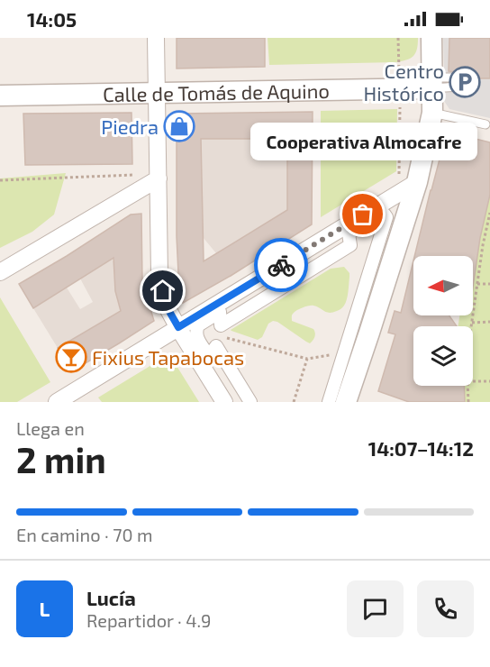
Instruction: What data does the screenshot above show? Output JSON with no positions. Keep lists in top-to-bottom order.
{
  "streets": {
    "street": ["Calle de Tomás de Aquino"]
  },
  "places": {
    "parking": ["Centro Histórico"],
    "shop": ["Piedra"],
    "other": ["Cooperativa Almocafre"],
    "bar": ["Fixius Tapabocas"]
  },
  "north": "left",
  "page": {
    "status": "14:05",
    "bubble": "Cooperativa Almocafre",
    "heading": ["2 min", "Llega en", "14:07–14:12"],
    "panel": ["Lucía", "Repartidor · 4.9"],
    "bar": "En camino · 70 m",
    "round": "L"
  }
}
